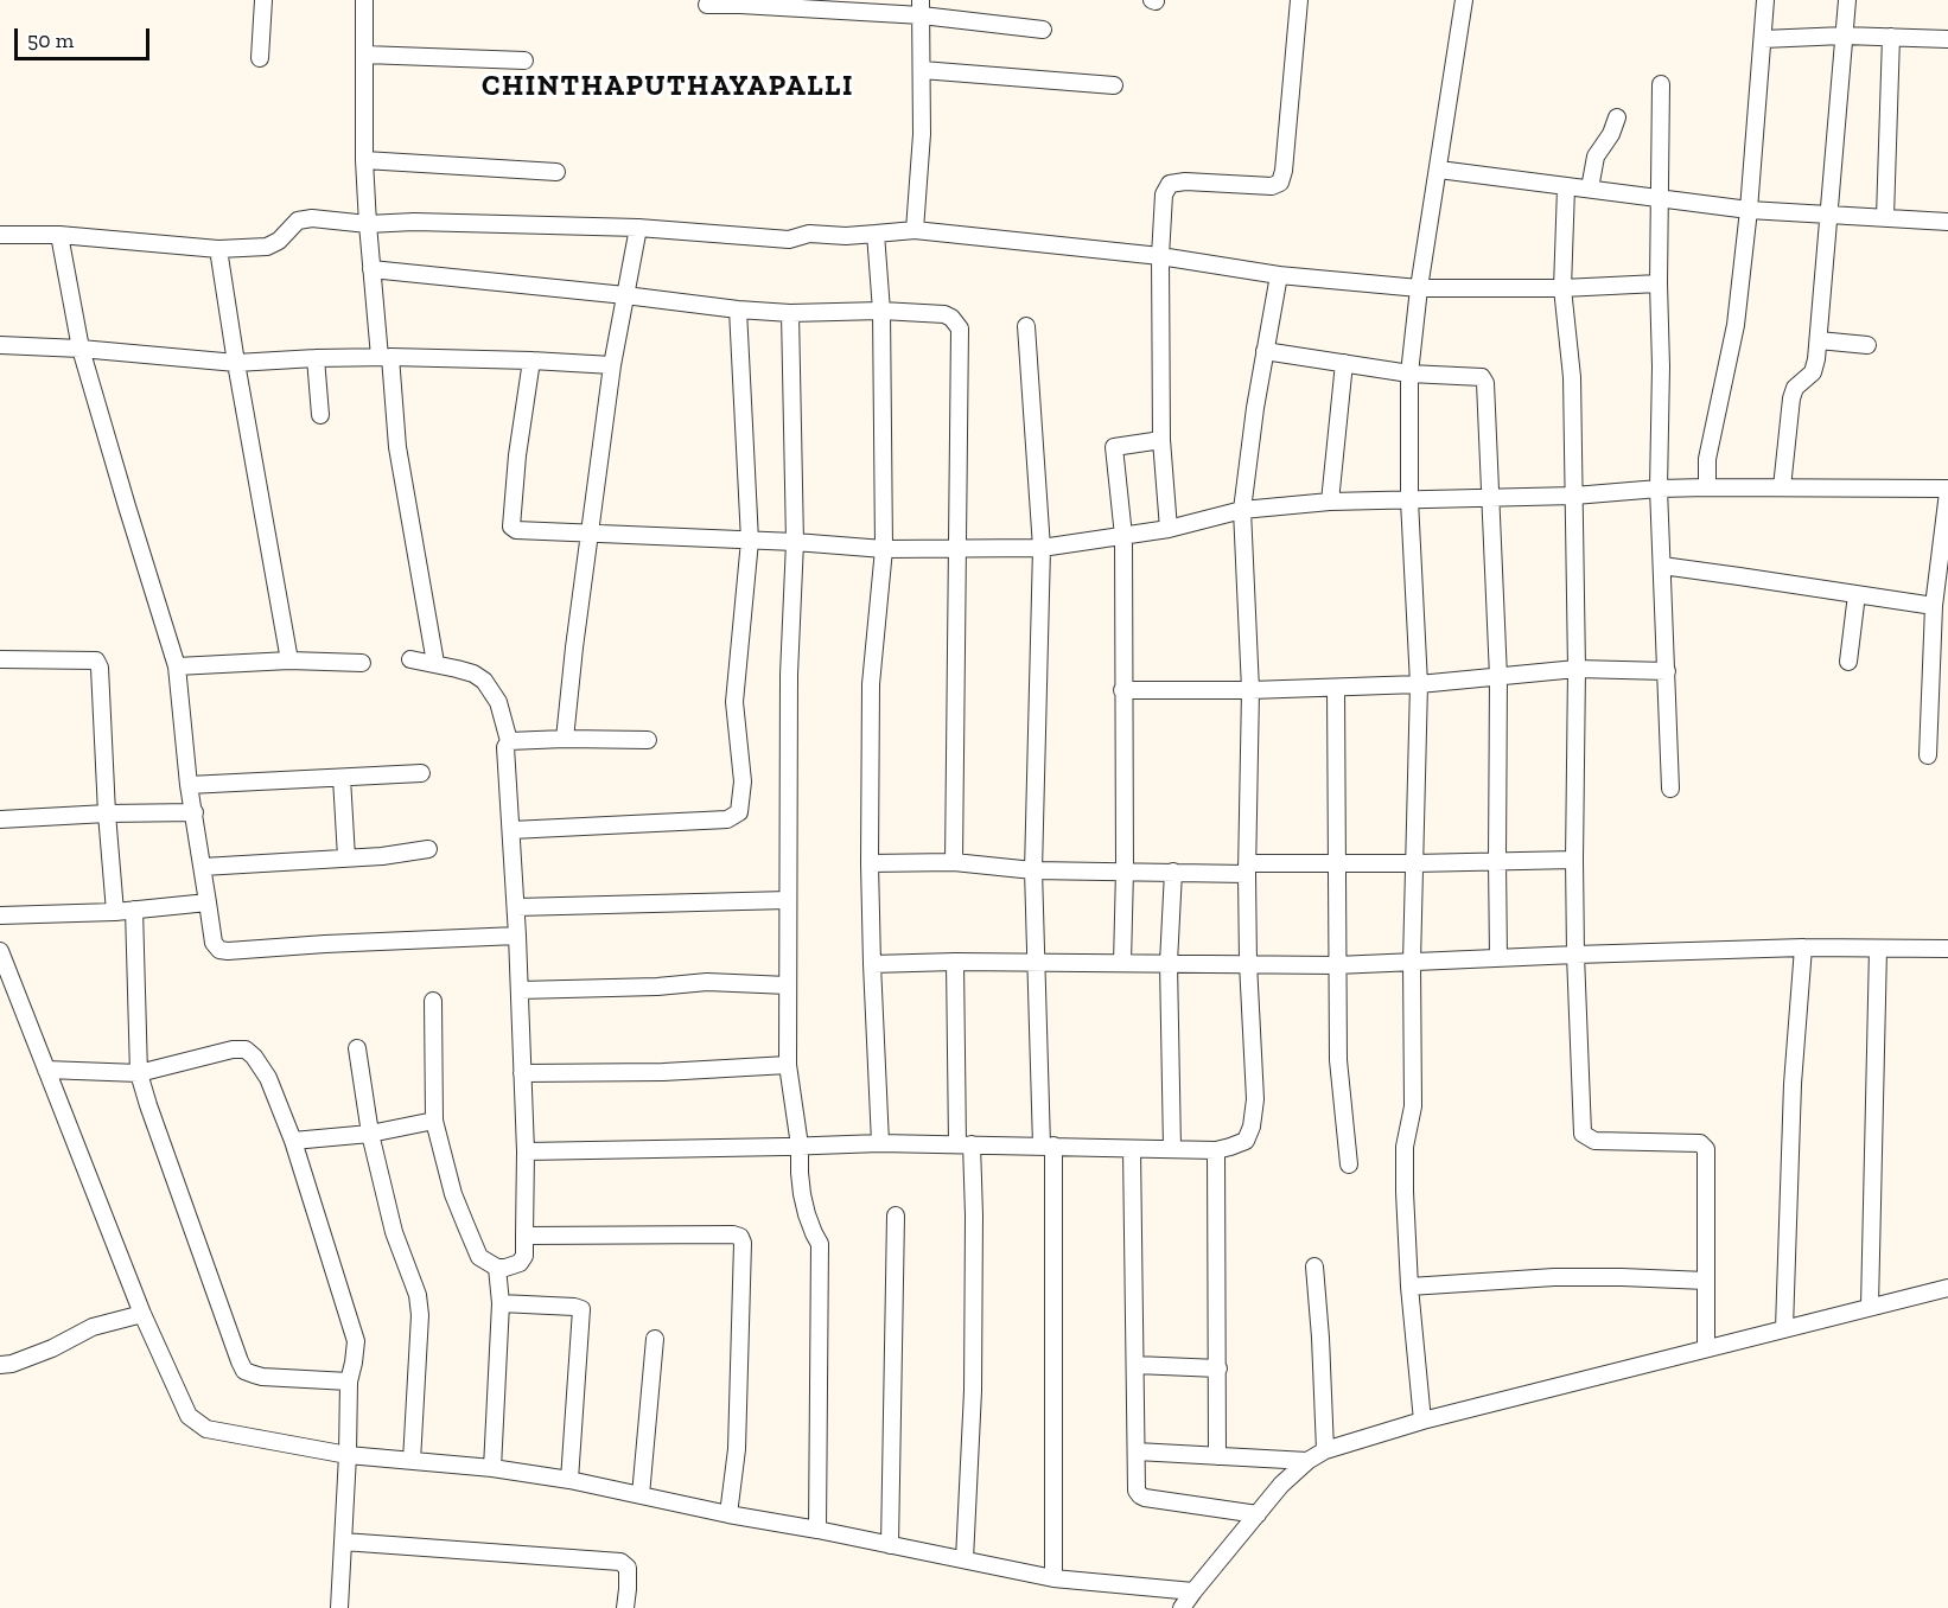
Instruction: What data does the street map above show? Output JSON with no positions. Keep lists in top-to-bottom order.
{
  "districts": ["CHINTHAPUTHAYAPALLI"],
  "scale_bar": "50 m"
}
